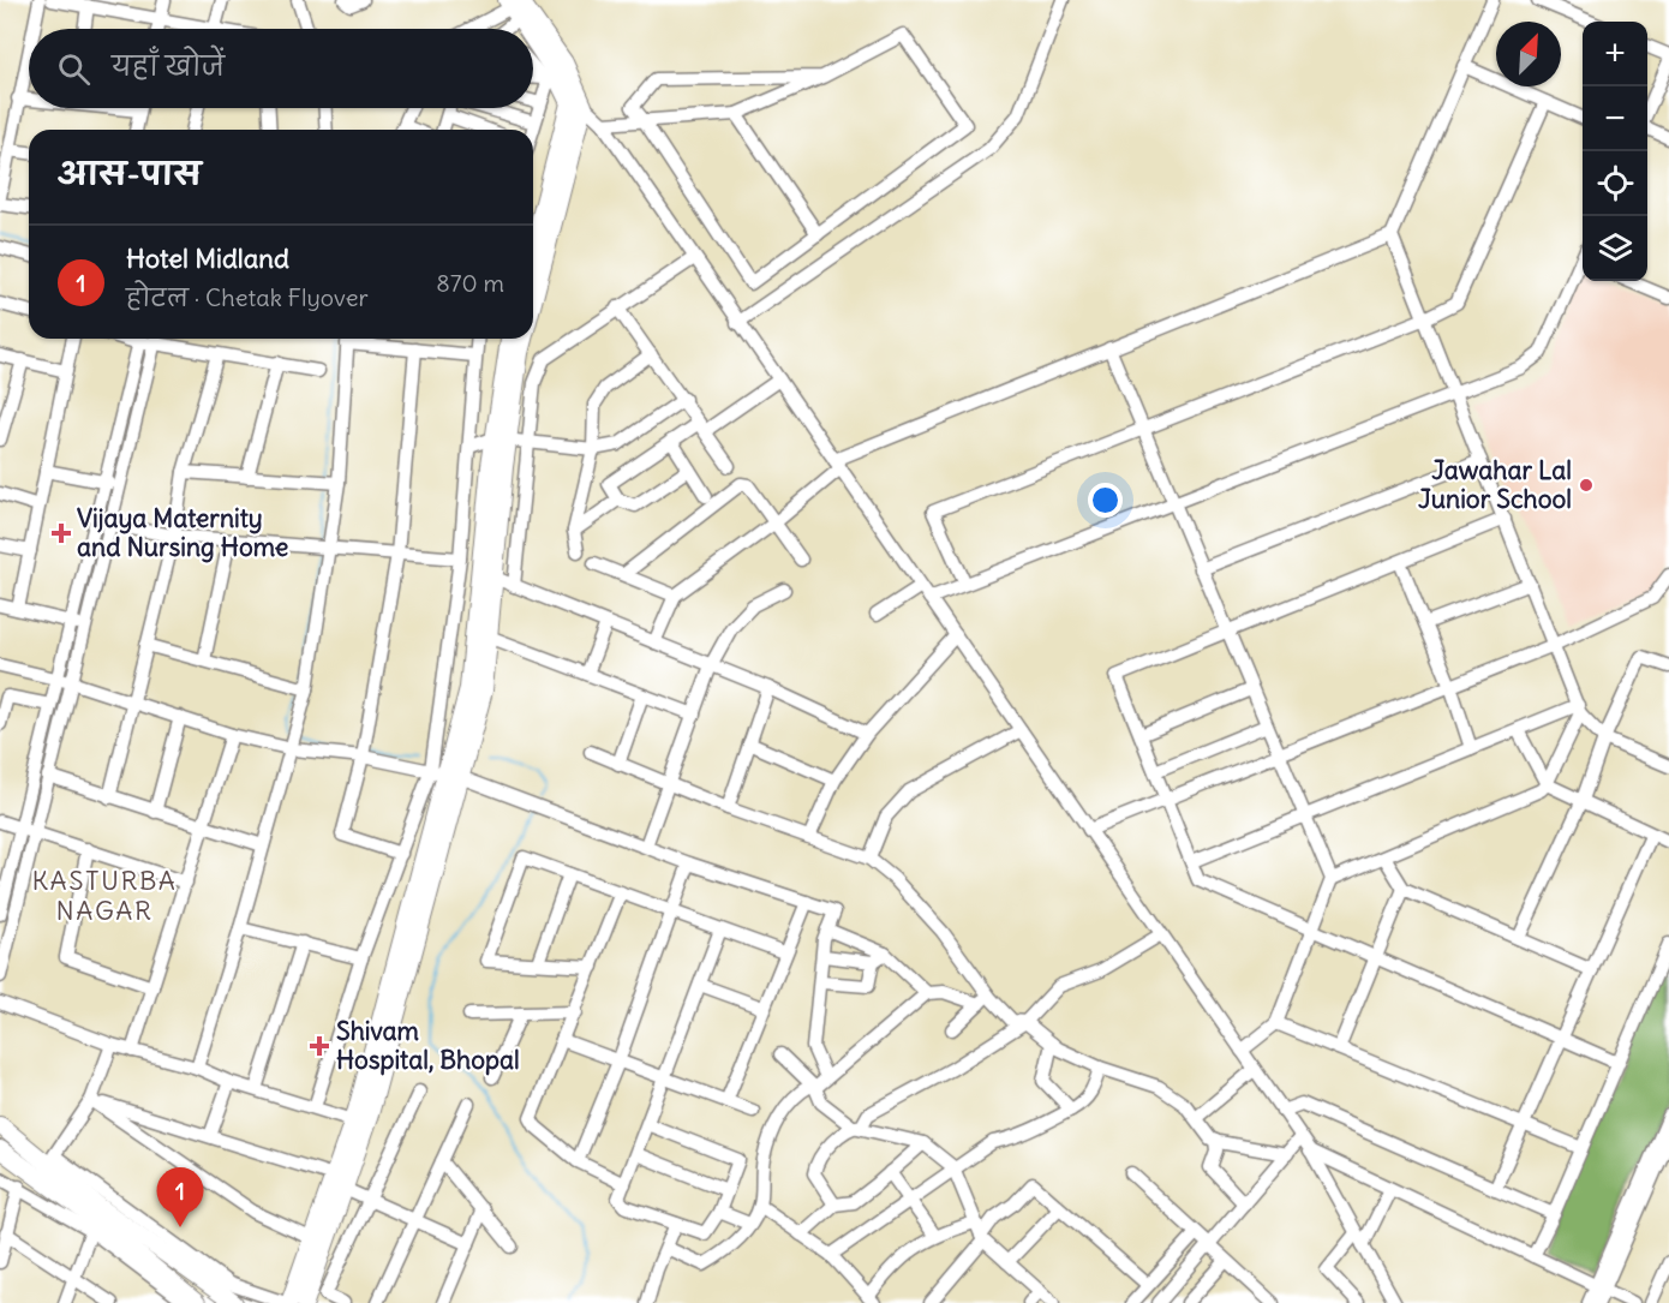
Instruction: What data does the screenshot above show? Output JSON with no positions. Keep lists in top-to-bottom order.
{
  "districts": ["KASTURBA NAGAR"],
  "places": {
    "other": ["Jawahar Lal Junior School"],
    "health": ["Vijaya Maternity and Nursing Home", "Shivam Hospital, Bhopal"]
  },
  "north": "top right",
  "page": {
    "map_buttons": ["+", "−"],
    "search": "यहाँ खोजें",
    "heading": "आस-पास",
    "list": [
      {
        "mark": "1",
        "name": "Hotel Midland",
        "note": "होटल · Chetak Flyover",
        "value": "870 m"
      }
    ],
    "pins": "1"
  }
}
